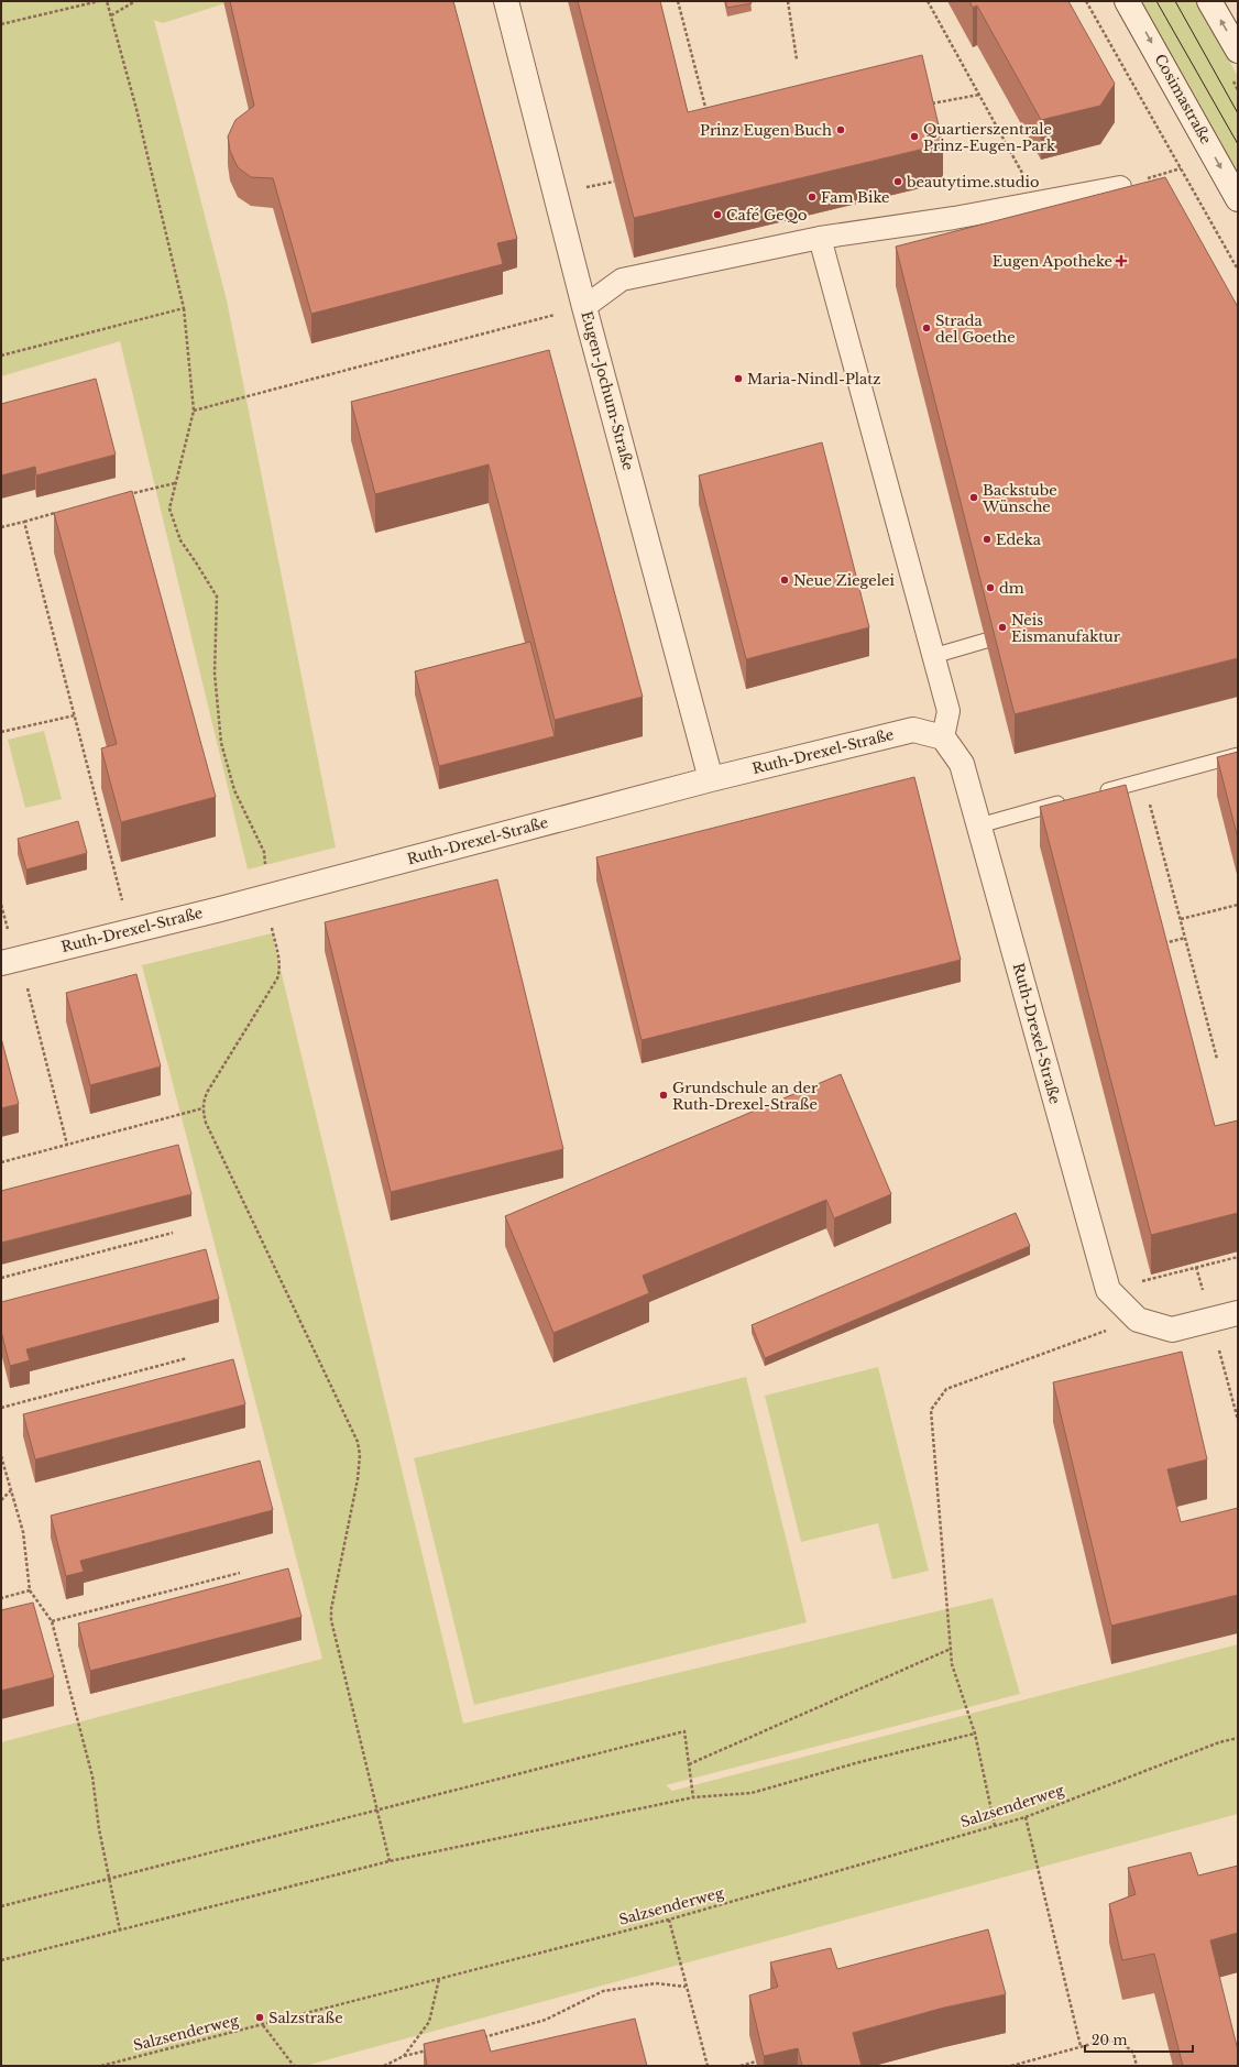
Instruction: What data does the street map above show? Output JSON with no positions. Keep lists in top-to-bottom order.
{
  "streets": {
    "street": ["Cosimastraße", "Eugen-Jochum-Straße", "Ruth-Drexel-Straße"],
    "path": ["Salzsenderweg"]
  },
  "crossings": [
    ["Eugen-Jochum-Straße", "Ruth-Drexel-Straße"]
  ],
  "one_way": ["Cosimastraße"],
  "places": {
    "other": [
      "Prinz Eugen Buch",
      "Quartierszentrale Prinz-Eugen-Park",
      "beautytime.studio",
      "Fam Bike",
      "Café GeQo",
      "Strada del Goethe",
      "Maria-Nindl-Platz",
      "Backstube Wünsche",
      "Edeka",
      "Neue Ziegelei",
      "dm",
      "Neis Eismanufaktur",
      "Grundschule an der Ruth-Drexel-Straße",
      "Salzstraße"
    ],
    "health": ["Eugen Apotheke"]
  },
  "scale_bar": "20 m"
}
